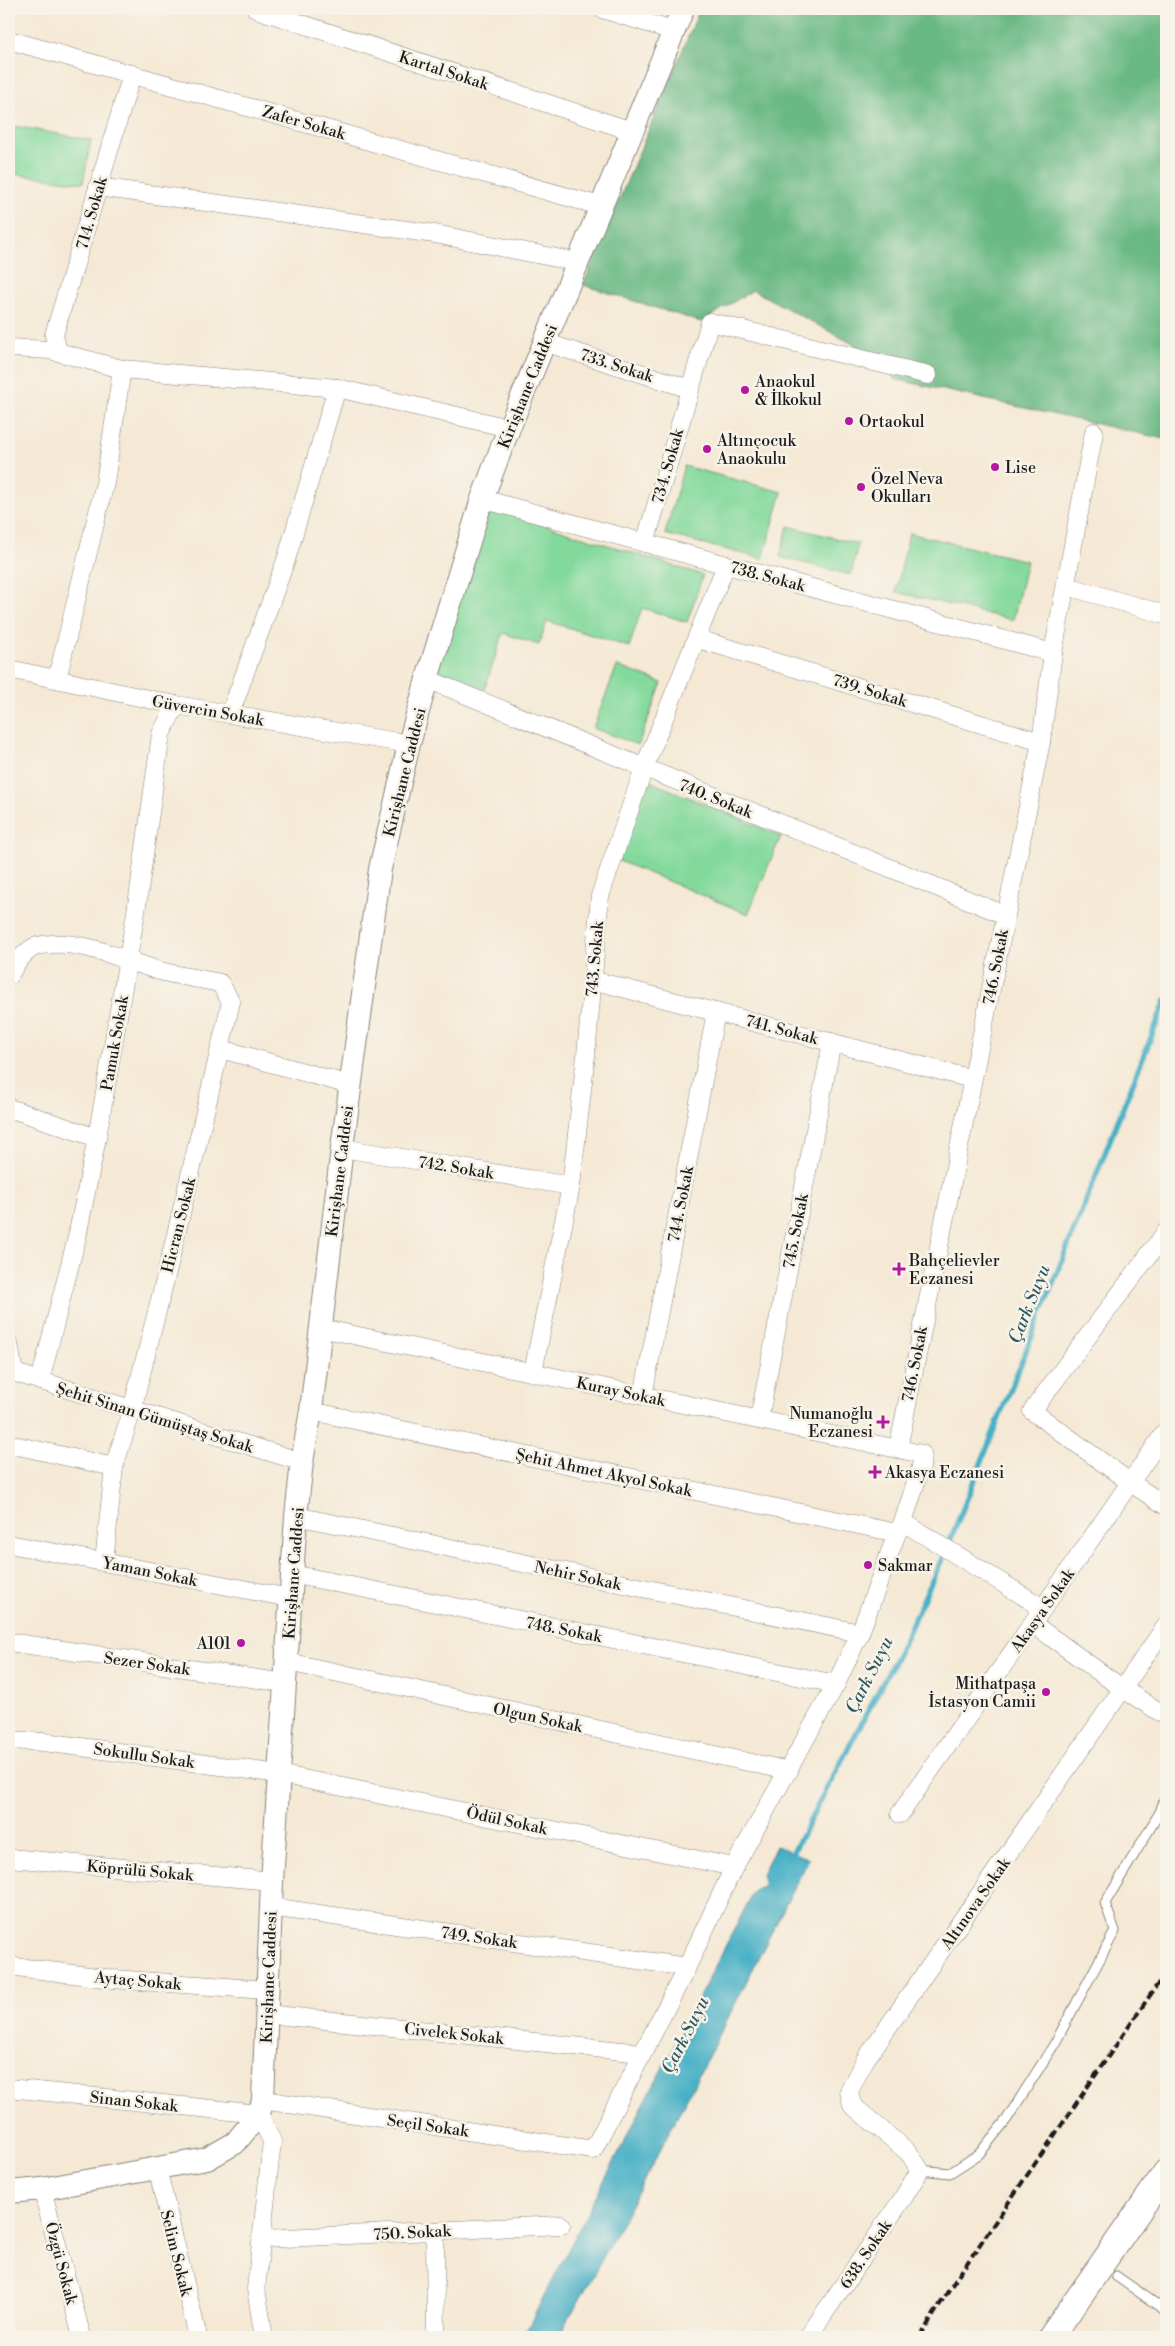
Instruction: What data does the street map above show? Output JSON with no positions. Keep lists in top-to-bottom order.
{
  "streets": {
    "street": [
      "Kartal Sokak",
      "Zafer Sokak",
      "714. Sokak",
      "733. Sokak",
      "Kirişhane Caddesi",
      "734. Sokak",
      "738. Sokak",
      "739. Sokak",
      "Güvercin Sokak",
      "740. Sokak",
      "743. Sokak",
      "746. Sokak",
      "741. Sokak",
      "Pamuk Sokak",
      "742. Sokak",
      "744. Sokak",
      "Hicran Sokak",
      "745. Sokak",
      "Kuray Sokak",
      "Şehit Sinan Gümüştaş Sokak",
      "Şehit Ahmet Akyol Sokak",
      "Yaman Sokak",
      "Nehir Sokak",
      "Akasya Sokak",
      "748. Sokak",
      "Sezer Sokak",
      "Olgun Sokak",
      "Sokullu Sokak",
      "Ödül Sokak",
      "Köprülü Sokak",
      "Altınova Sokak",
      "749. Sokak",
      "Aytaç Sokak",
      "Civelek Sokak",
      "Sinan Sokak",
      "Seçil Sokak",
      "750. Sokak",
      "Selim Sokak",
      "638. Sokak",
      "Özgü Sokak"
    ]
  },
  "crossings": [
    ["Kartal Sokak", "Kirişhane Caddesi"],
    ["Zafer Sokak", "714. Sokak"],
    ["Zafer Sokak", "Kirişhane Caddesi"],
    ["733. Sokak", "Kirişhane Caddesi"],
    ["733. Sokak", "734. Sokak"],
    ["Kirişhane Caddesi", "738. Sokak"],
    ["Kirişhane Caddesi", "Güvercin Sokak"],
    ["Kirişhane Caddesi", "740. Sokak"],
    ["Kirişhane Caddesi", "742. Sokak"],
    ["Kirişhane Caddesi", "Kuray Sokak"],
    ["Kirişhane Caddesi", "Şehit Sinan Gümüştaş Sokak"],
    ["Kirişhane Caddesi", "Şehit Ahmet Akyol Sokak"],
    ["Kirişhane Caddesi", "Yaman Sokak"],
    ["Kirişhane Caddesi", "Nehir Sokak"],
    ["Kirişhane Caddesi", "748. Sokak"],
    ["Kirişhane Caddesi", "Sezer Sokak"],
    ["Kirişhane Caddesi", "Olgun Sokak"],
    ["Kirişhane Caddesi", "Sokullu Sokak"],
    ["Kirişhane Caddesi", "Ödül Sokak"],
    ["Kirişhane Caddesi", "Köprülü Sokak"],
    ["Kirişhane Caddesi", "749. Sokak"],
    ["Kirişhane Caddesi", "Aytaç Sokak"],
    ["Kirişhane Caddesi", "Civelek Sokak"],
    ["Kirişhane Caddesi", "Sinan Sokak"],
    ["Kirişhane Caddesi", "Seçil Sokak"],
    ["734. Sokak", "738. Sokak"],
    ["738. Sokak", "743. Sokak"],
    ["738. Sokak", "746. Sokak"],
    ["739. Sokak", "743. Sokak"],
    ["739. Sokak", "746. Sokak"],
    ["Güvercin Sokak", "Pamuk Sokak"],
    ["740. Sokak", "743. Sokak"],
    ["740. Sokak", "746. Sokak"],
    ["743. Sokak", "741. Sokak"],
    ["743. Sokak", "742. Sokak"],
    ["743. Sokak", "Kuray Sokak"],
    ["746. Sokak", "741. Sokak"],
    ["746. Sokak", "Kuray Sokak"],
    ["741. Sokak", "744. Sokak"],
    ["741. Sokak", "745. Sokak"],
    ["Pamuk Sokak", "Hicran Sokak"],
    ["Pamuk Sokak", "Şehit Sinan Gümüştaş Sokak"],
    ["744. Sokak", "Kuray Sokak"],
    ["Hicran Sokak", "Şehit Sinan Gümüştaş Sokak"],
    ["Hicran Sokak", "Yaman Sokak"],
    ["745. Sokak", "Kuray Sokak"],
    ["Kuray Sokak", "Şehit Ahmet Akyol Sokak"],
    ["Şehit Ahmet Akyol Sokak", "Akasya Sokak"],
    ["Sezer Sokak", "Olgun Sokak"],
    ["Sokullu Sokak", "Ödül Sokak"],
    ["Altınova Sokak", "638. Sokak"],
    ["Civelek Sokak", "Seçil Sokak"],
    ["Sinan Sokak", "Seçil Sokak"]
  ],
  "water": ["Çark Suyu"],
  "places": {
    "other": [
      "Anaokul & İlkokul",
      "Ortaokul",
      "Altınçocuk Anaokulu",
      "Lise",
      "Özel Neva Okulları",
      "Sakmar",
      "A101",
      "Mithatpaşa İstasyon Camii"
    ],
    "health": ["Bahçelievler Eczanesi", "Numanoğlu Eczanesi", "Akasya Eczanesi"]
  }
}
